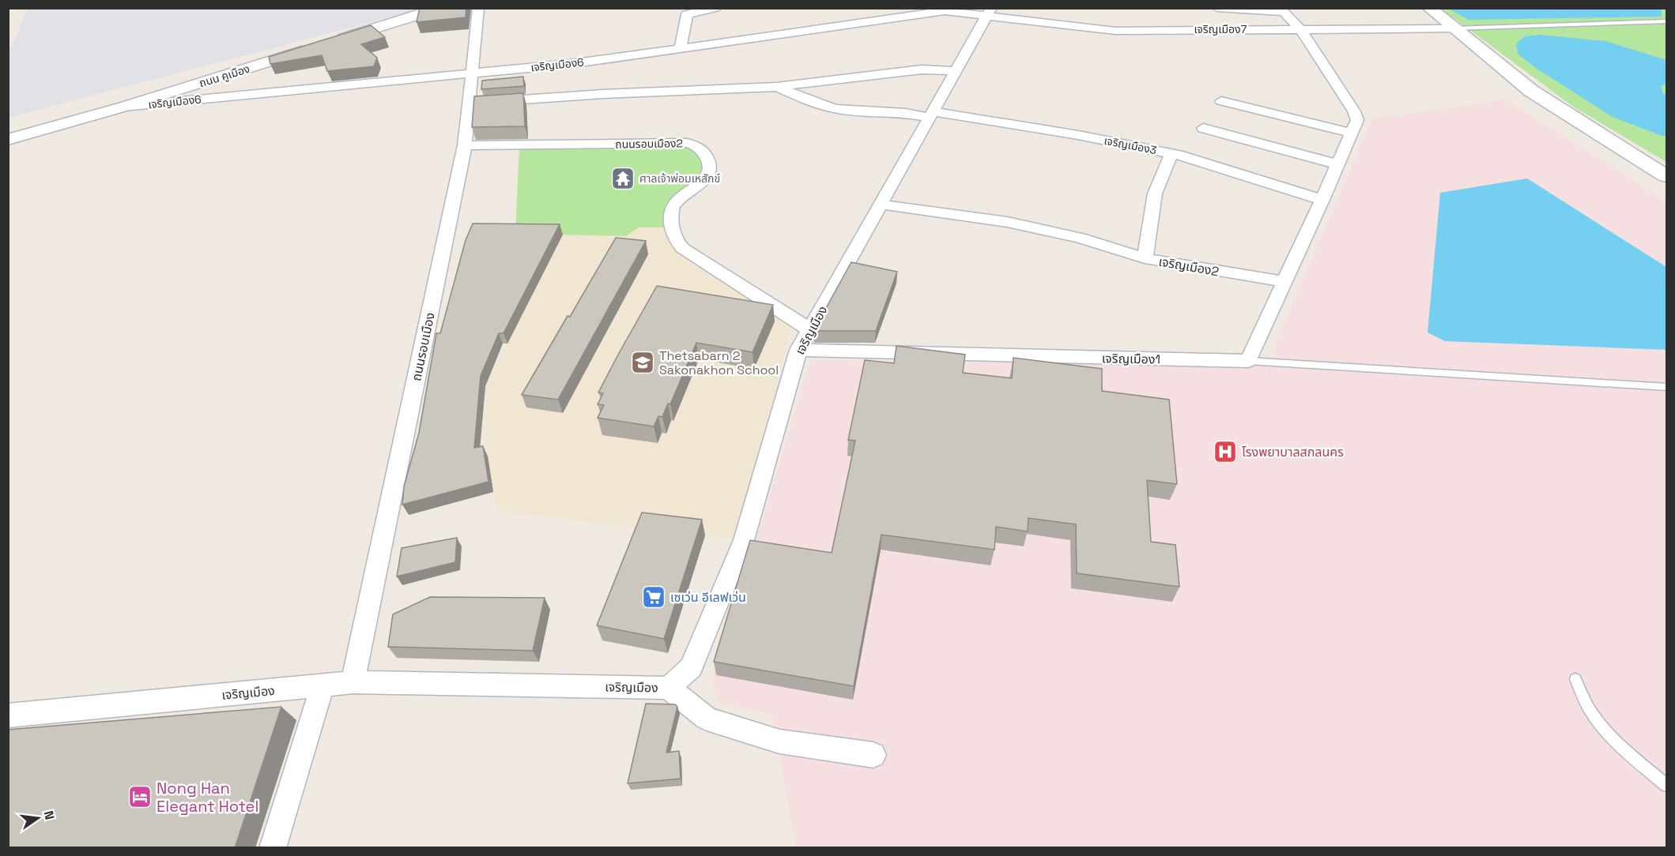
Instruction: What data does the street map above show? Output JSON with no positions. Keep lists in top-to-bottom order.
{
  "streets": {
    "street": [
      "เจริญเมือง7",
      "เจริญเมือง6",
      "ถนน คูเมือง",
      "ถนนรอบเมือง2",
      "เจริญเมือง3",
      "เจริญเมือง2",
      "เจริญเมือง",
      "ถนนรอบเมือง",
      "เจริญเมือง1"
    ]
  },
  "crossings": [
    ["เจริญเมือง7", "เจริญเมือง6"],
    ["เจริญเมือง7", "เจริญเมือง"],
    ["เจริญเมือง6", "ถนน คูเมือง"],
    ["เจริญเมือง6", "เจริญเมือง"],
    ["เจริญเมือง6", "ถนนรอบเมือง"],
    ["ถนนรอบเมือง2", "เจริญเมือง"],
    ["ถนนรอบเมือง2", "ถนนรอบเมือง"],
    ["เจริญเมือง3", "เจริญเมือง2"],
    ["เจริญเมือง3", "เจริญเมือง"],
    ["เจริญเมือง", "ถนนรอบเมือง"],
    ["เจริญเมือง", "เจริญเมือง1"]
  ],
  "places": {
    "temple": ["ศาลเจ้าพ่อมเหสักข์"],
    "school or university": ["Thetsabarn 2 Sakonakhon School"],
    "hospital": ["โรงพยาบาลสกลนคร"],
    "supermarket": ["เซเว่น อีเลฟเว่น"],
    "hotel": ["Nong Han Elegant Hotel"]
  },
  "north": "right"
}
